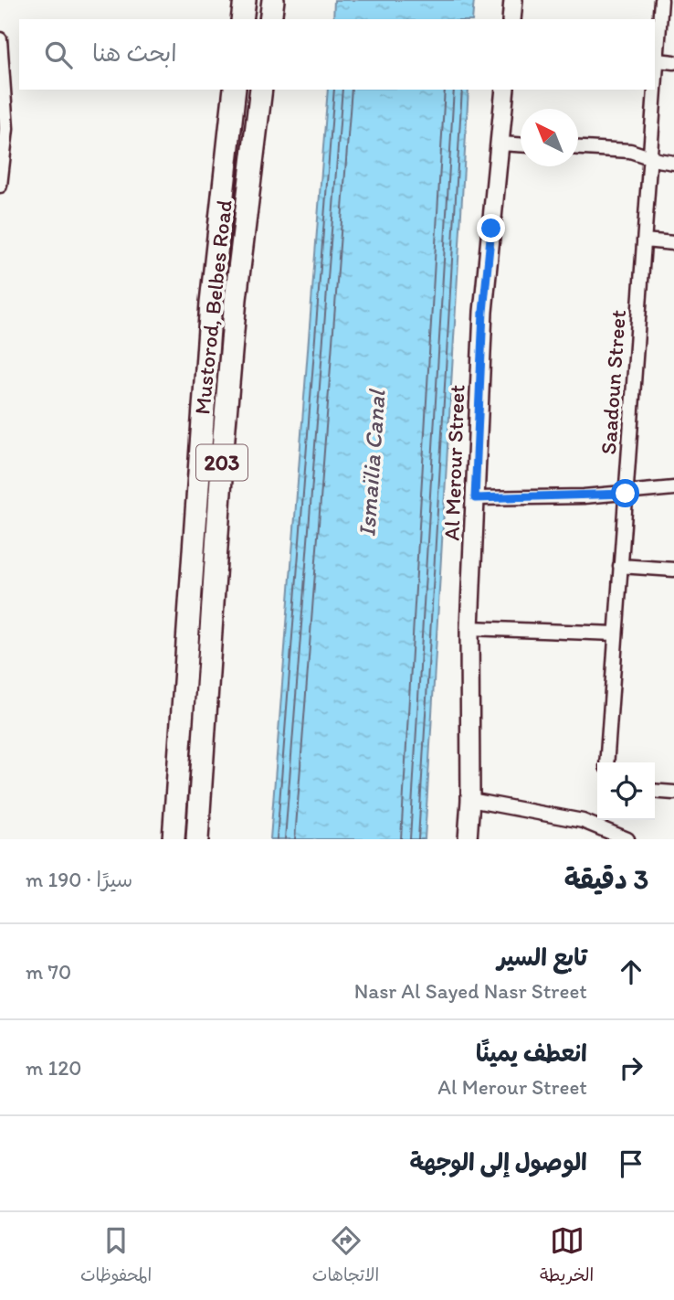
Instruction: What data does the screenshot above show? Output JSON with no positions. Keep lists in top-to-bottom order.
{
  "streets": {
    "main road": ["Mustorod, Belbes Road", "203", "Al Merour Street"],
    "street": ["Saadoun Street"]
  },
  "water": ["Ismaïlia Canal"],
  "north": "top left",
  "page": {
    "search": "ابحث هنا",
    "heading": ["3 دقيقة", "سيرًا · 190 m"],
    "list": [
      ["تابع السير", "Nasr Al Sayed Nasr Street", "70 m"],
      ["انعطف يمينًا", "Al Merour Street", "120 m"],
      "الوصول إلى الوجهة"
    ],
    "nav": ["الخريطة", "الاتجاهات", "المحفوظات"]
  }
}
